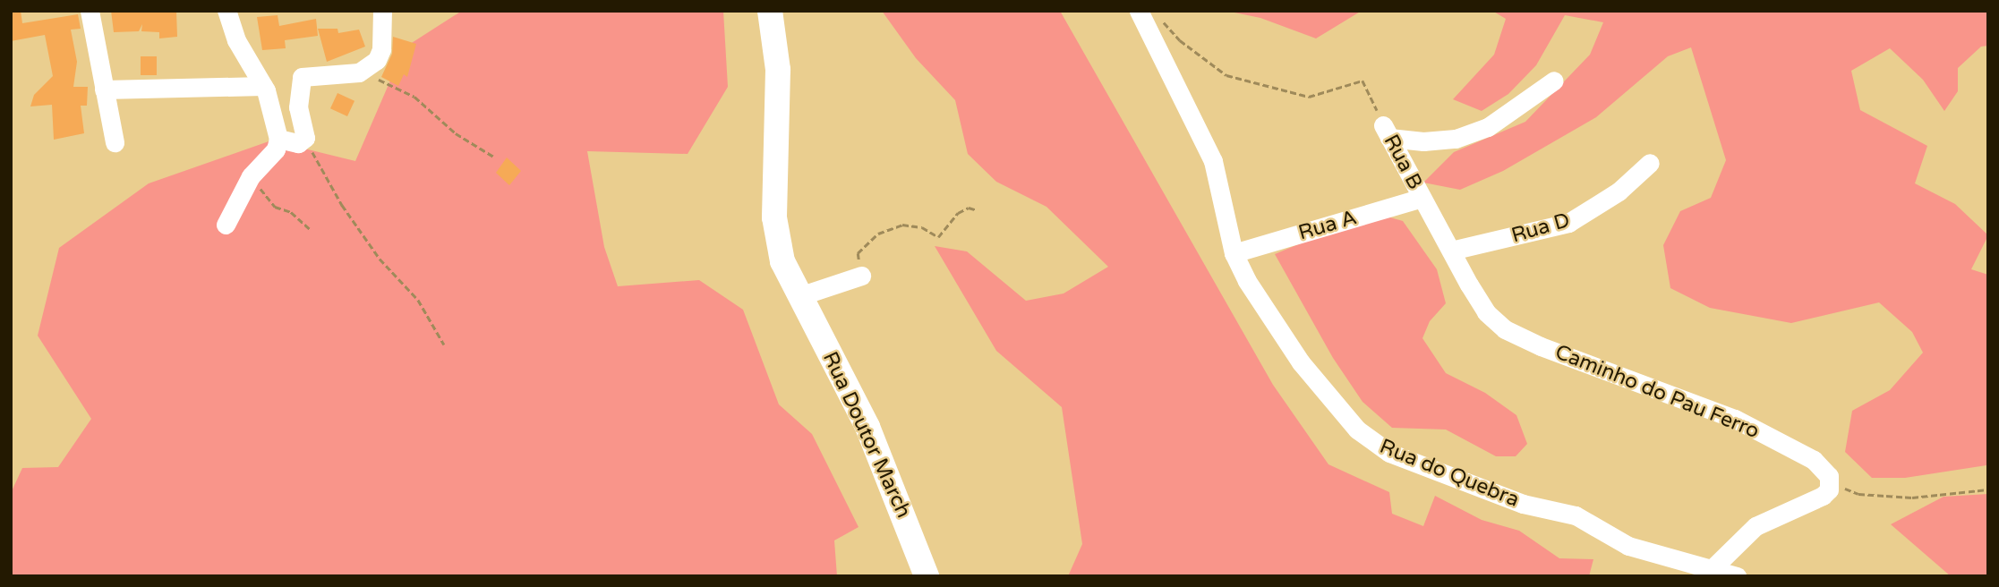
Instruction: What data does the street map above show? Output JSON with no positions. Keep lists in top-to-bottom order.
{
  "streets": {
    "main road": ["Rua Doutor March"],
    "street": [
      "Rua B",
      "Rua A",
      "Rua D",
      "Caminho do Pau Ferro",
      "Rua do Quebra"
    ]
  },
  "crossings": [
    ["Rua B", "Rua A"],
    ["Rua B", "Caminho do Pau Ferro"],
    ["Rua A", "Caminho do Pau Ferro"],
    ["Rua A", "Rua do Quebra"],
    ["Rua D", "Caminho do Pau Ferro"]
  ]
}
